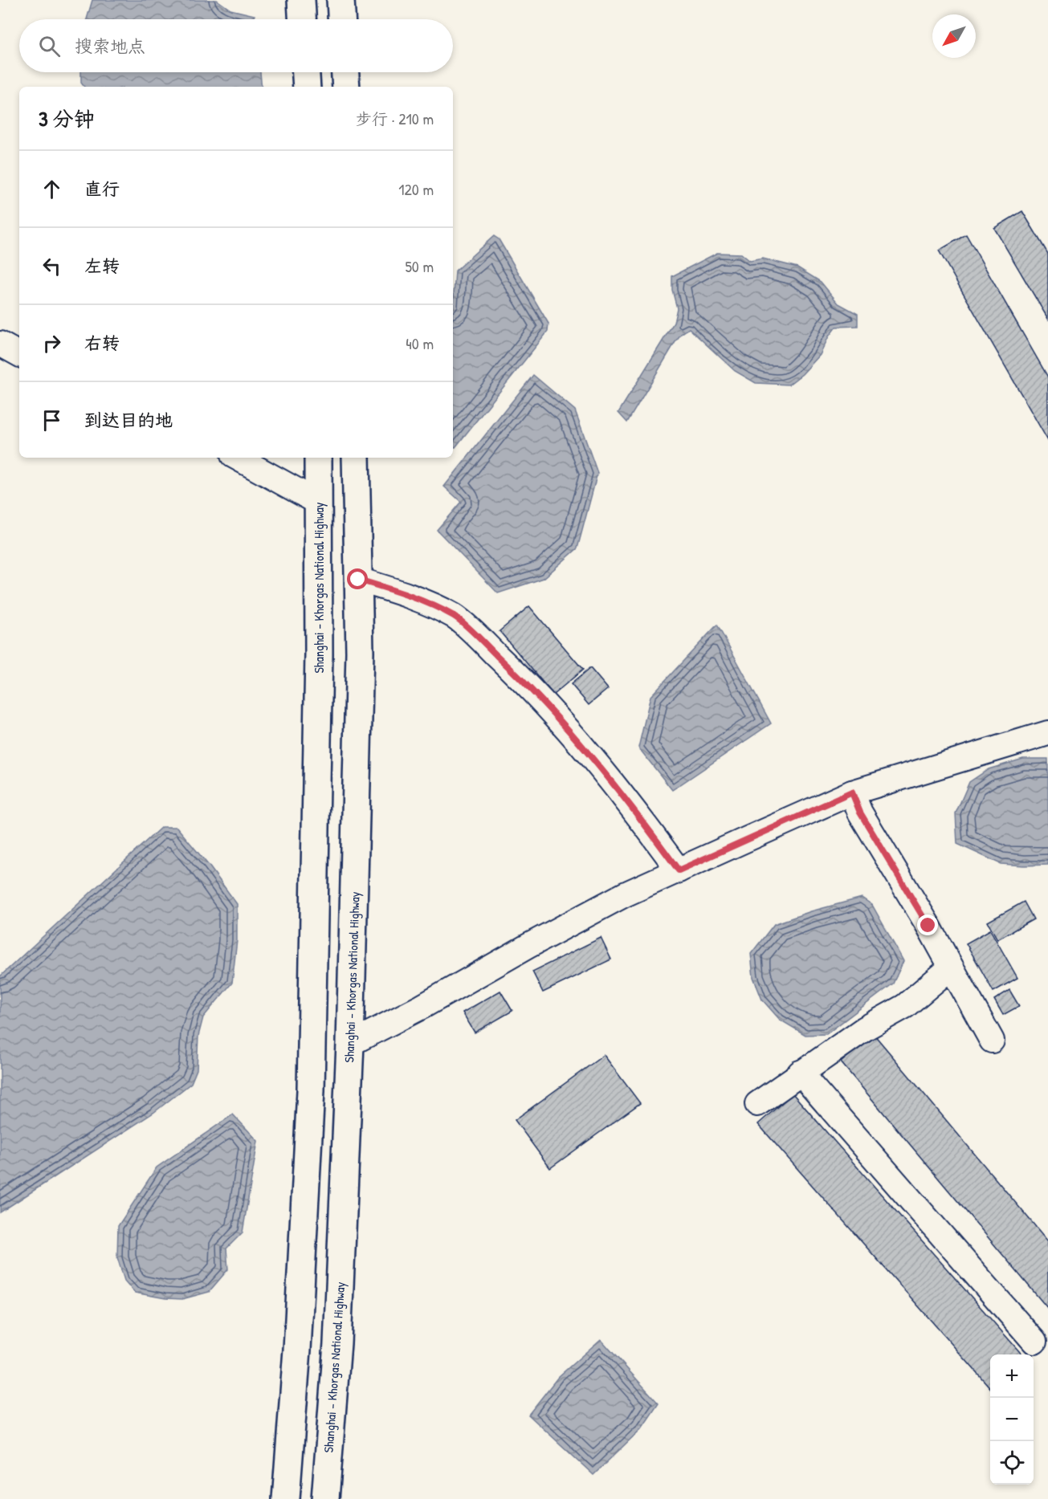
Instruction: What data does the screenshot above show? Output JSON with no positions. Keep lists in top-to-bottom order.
{
  "streets": {
    "highway": ["Shanghai - Khorgas National Highway"]
  },
  "north": "bottom left",
  "page": {
    "search": "搜索地点",
    "heading": ["3 分钟", "步行 · 210 m"],
    "list": [
      ["直行", "120 m"],
      ["左转", "50 m"],
      ["右转", "40 m"],
      "到达目的地"
    ],
    "map_buttons": ["+", "−"]
  }
}
